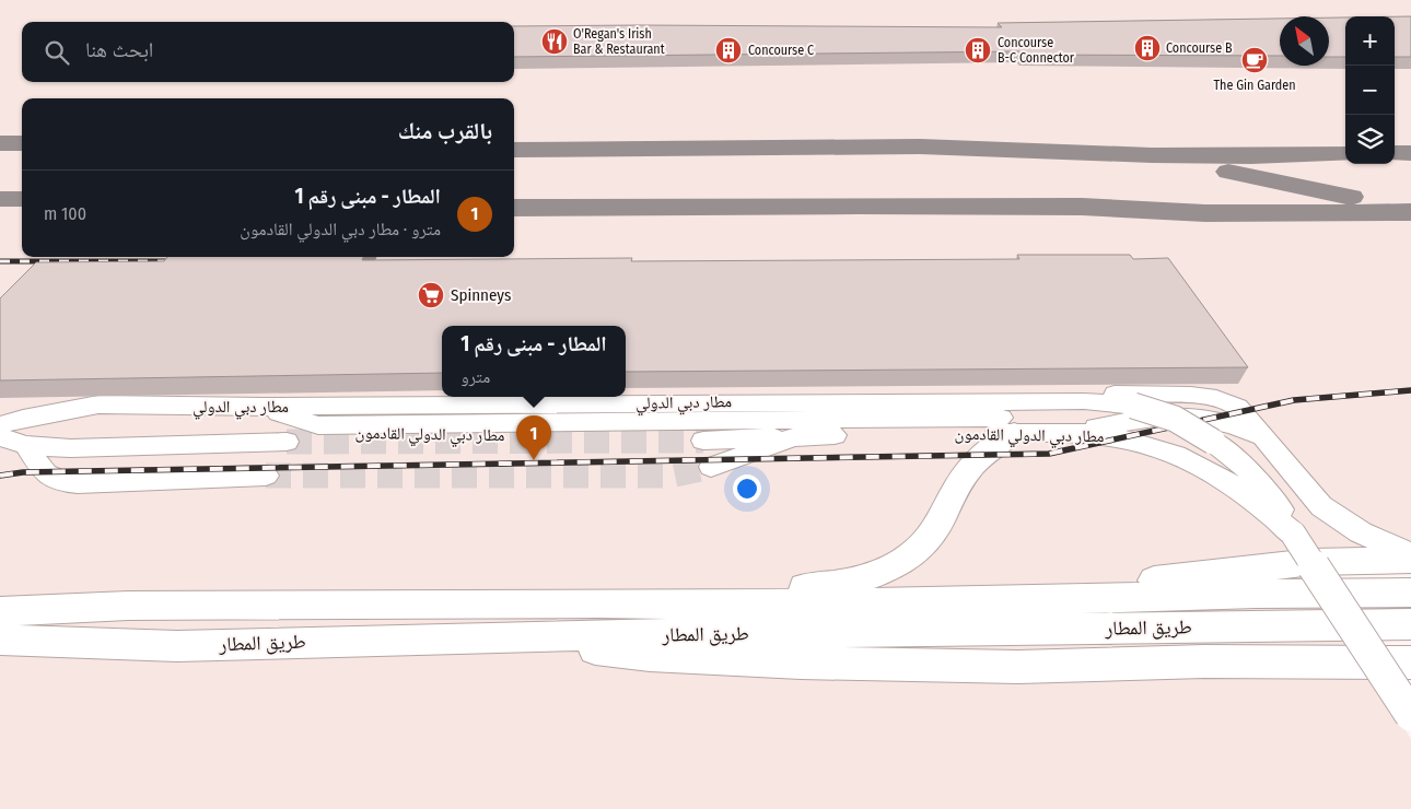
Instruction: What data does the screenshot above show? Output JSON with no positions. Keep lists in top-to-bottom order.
{
  "streets": {
    "highway": ["طريق المطار"],
    "main road": ["مطار دبي الدولي", "مطار دبي الدولي القادمون"]
  },
  "crossings": [
    ["مطار دبي الدولي", "مطار دبي الدولي القادمون"]
  ],
  "places": {
    "restaurant": ["O'Regan's Irish Bar & Restaurant"],
    "building": ["Concourse B", "Concourse C", "Concourse B-C Connector"],
    "cafe": ["The Gin Garden"],
    "supermarket": ["Spinneys"]
  },
  "north": "top left",
  "page": {
    "map_buttons": ["+", "−"],
    "search": "ابحث هنا",
    "heading": "بالقرب منك",
    "list": [
      {
        "mark": "1",
        "name": "المطار - مبنى رقم 1",
        "note": "مترو · مطار دبي الدولي القادمون",
        "value": "100 m"
      }
    ],
    "popup": ["المطار - مبنى رقم 1", "مترو"],
    "pins": "1"
  }
}
